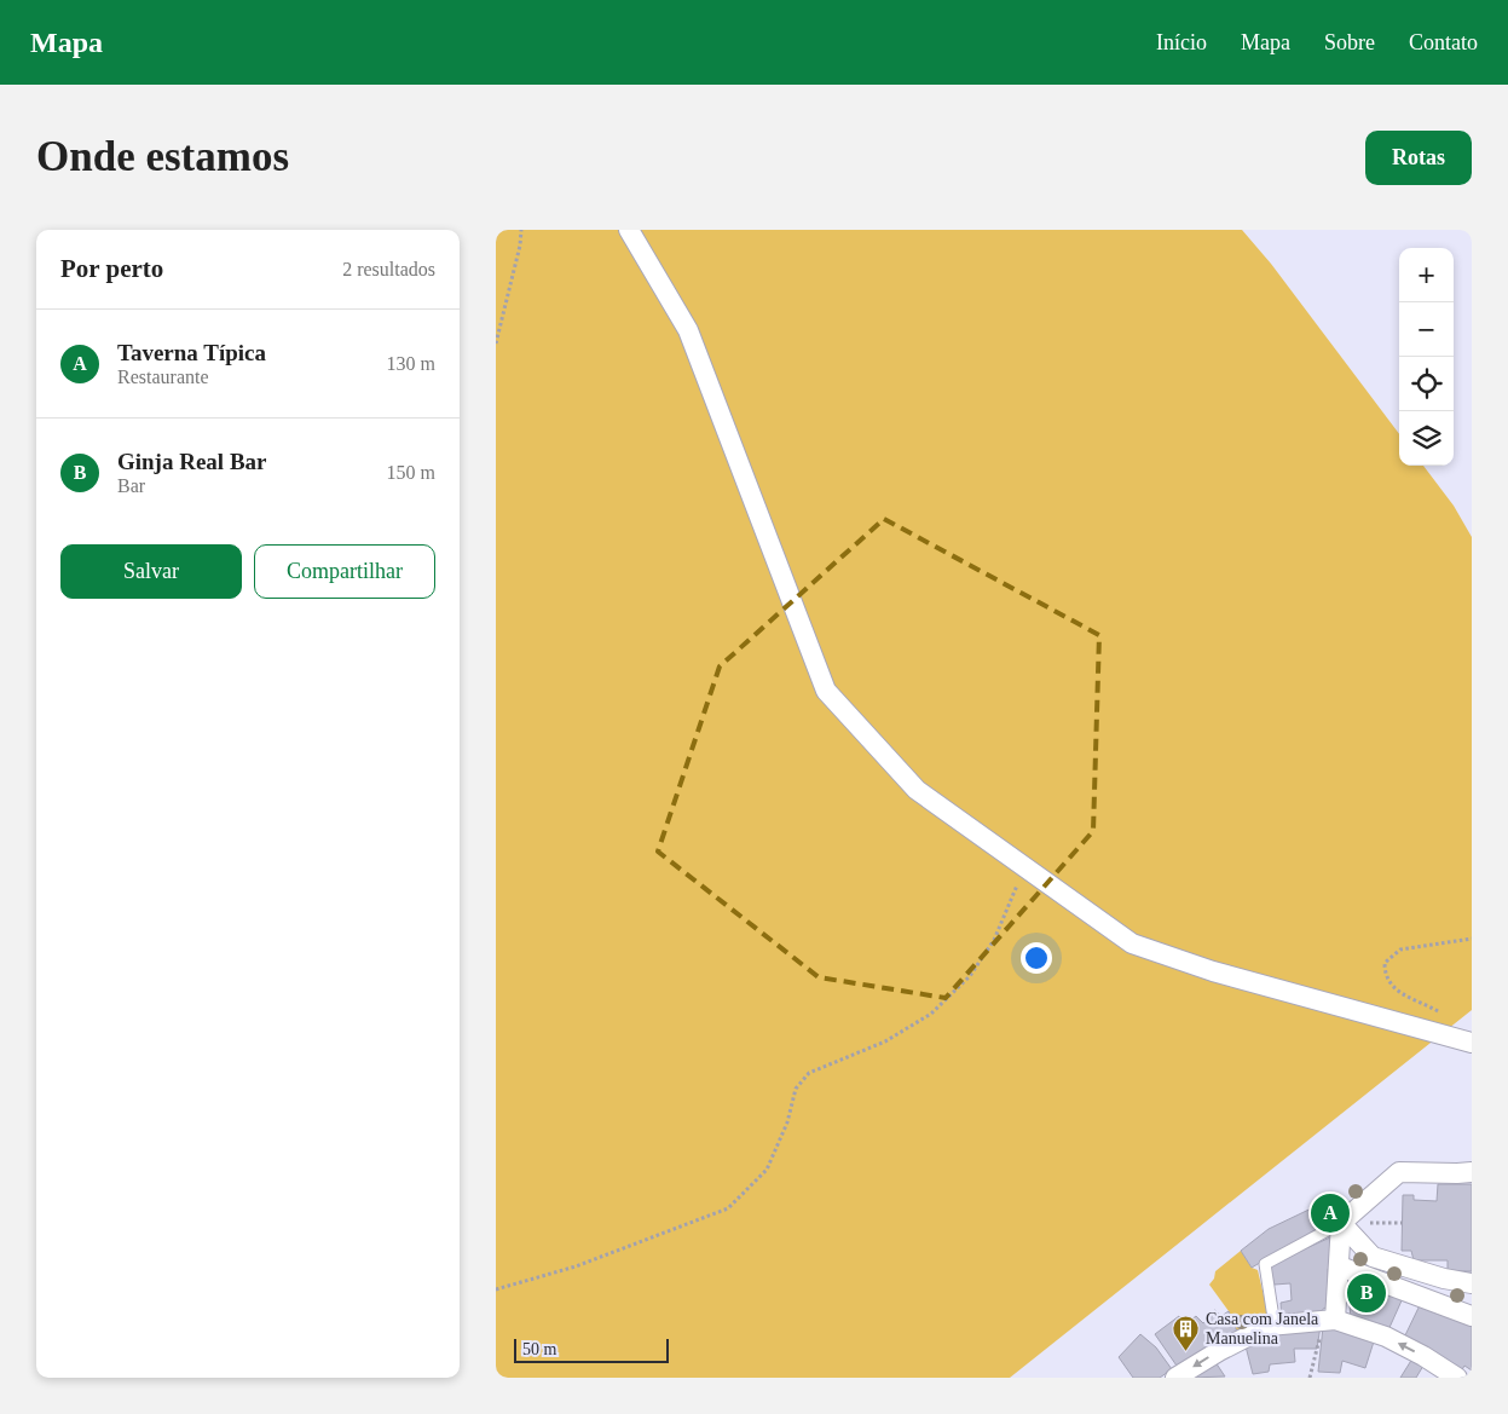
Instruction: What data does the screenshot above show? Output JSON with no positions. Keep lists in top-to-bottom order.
{
  "places": {
    "building": ["Casa com Janela Manuelina"]
  },
  "scale_bar": "50 m",
  "page": {
    "header": "Mapa",
    "nav": [
      "Início",
      "Mapa",
      "Sobre",
      "Contato"
    ],
    "buttons": [
      "Rotas",
      ["Salvar", "Compartilhar"]
    ],
    "title": "Onde estamos",
    "heading": ["Por perto", "2 resultados"],
    "map_buttons": ["+", "−"],
    "list": [
      {
        "mark": "A",
        "name": "Taverna Típica",
        "note": "Restaurante",
        "value": "130 m"
      },
      {
        "mark": "B",
        "name": "Ginja Real Bar",
        "note": "Bar",
        "value": "150 m"
      }
    ],
    "pins": ["A", "B"],
    "scale": "50 m"
  }
}
